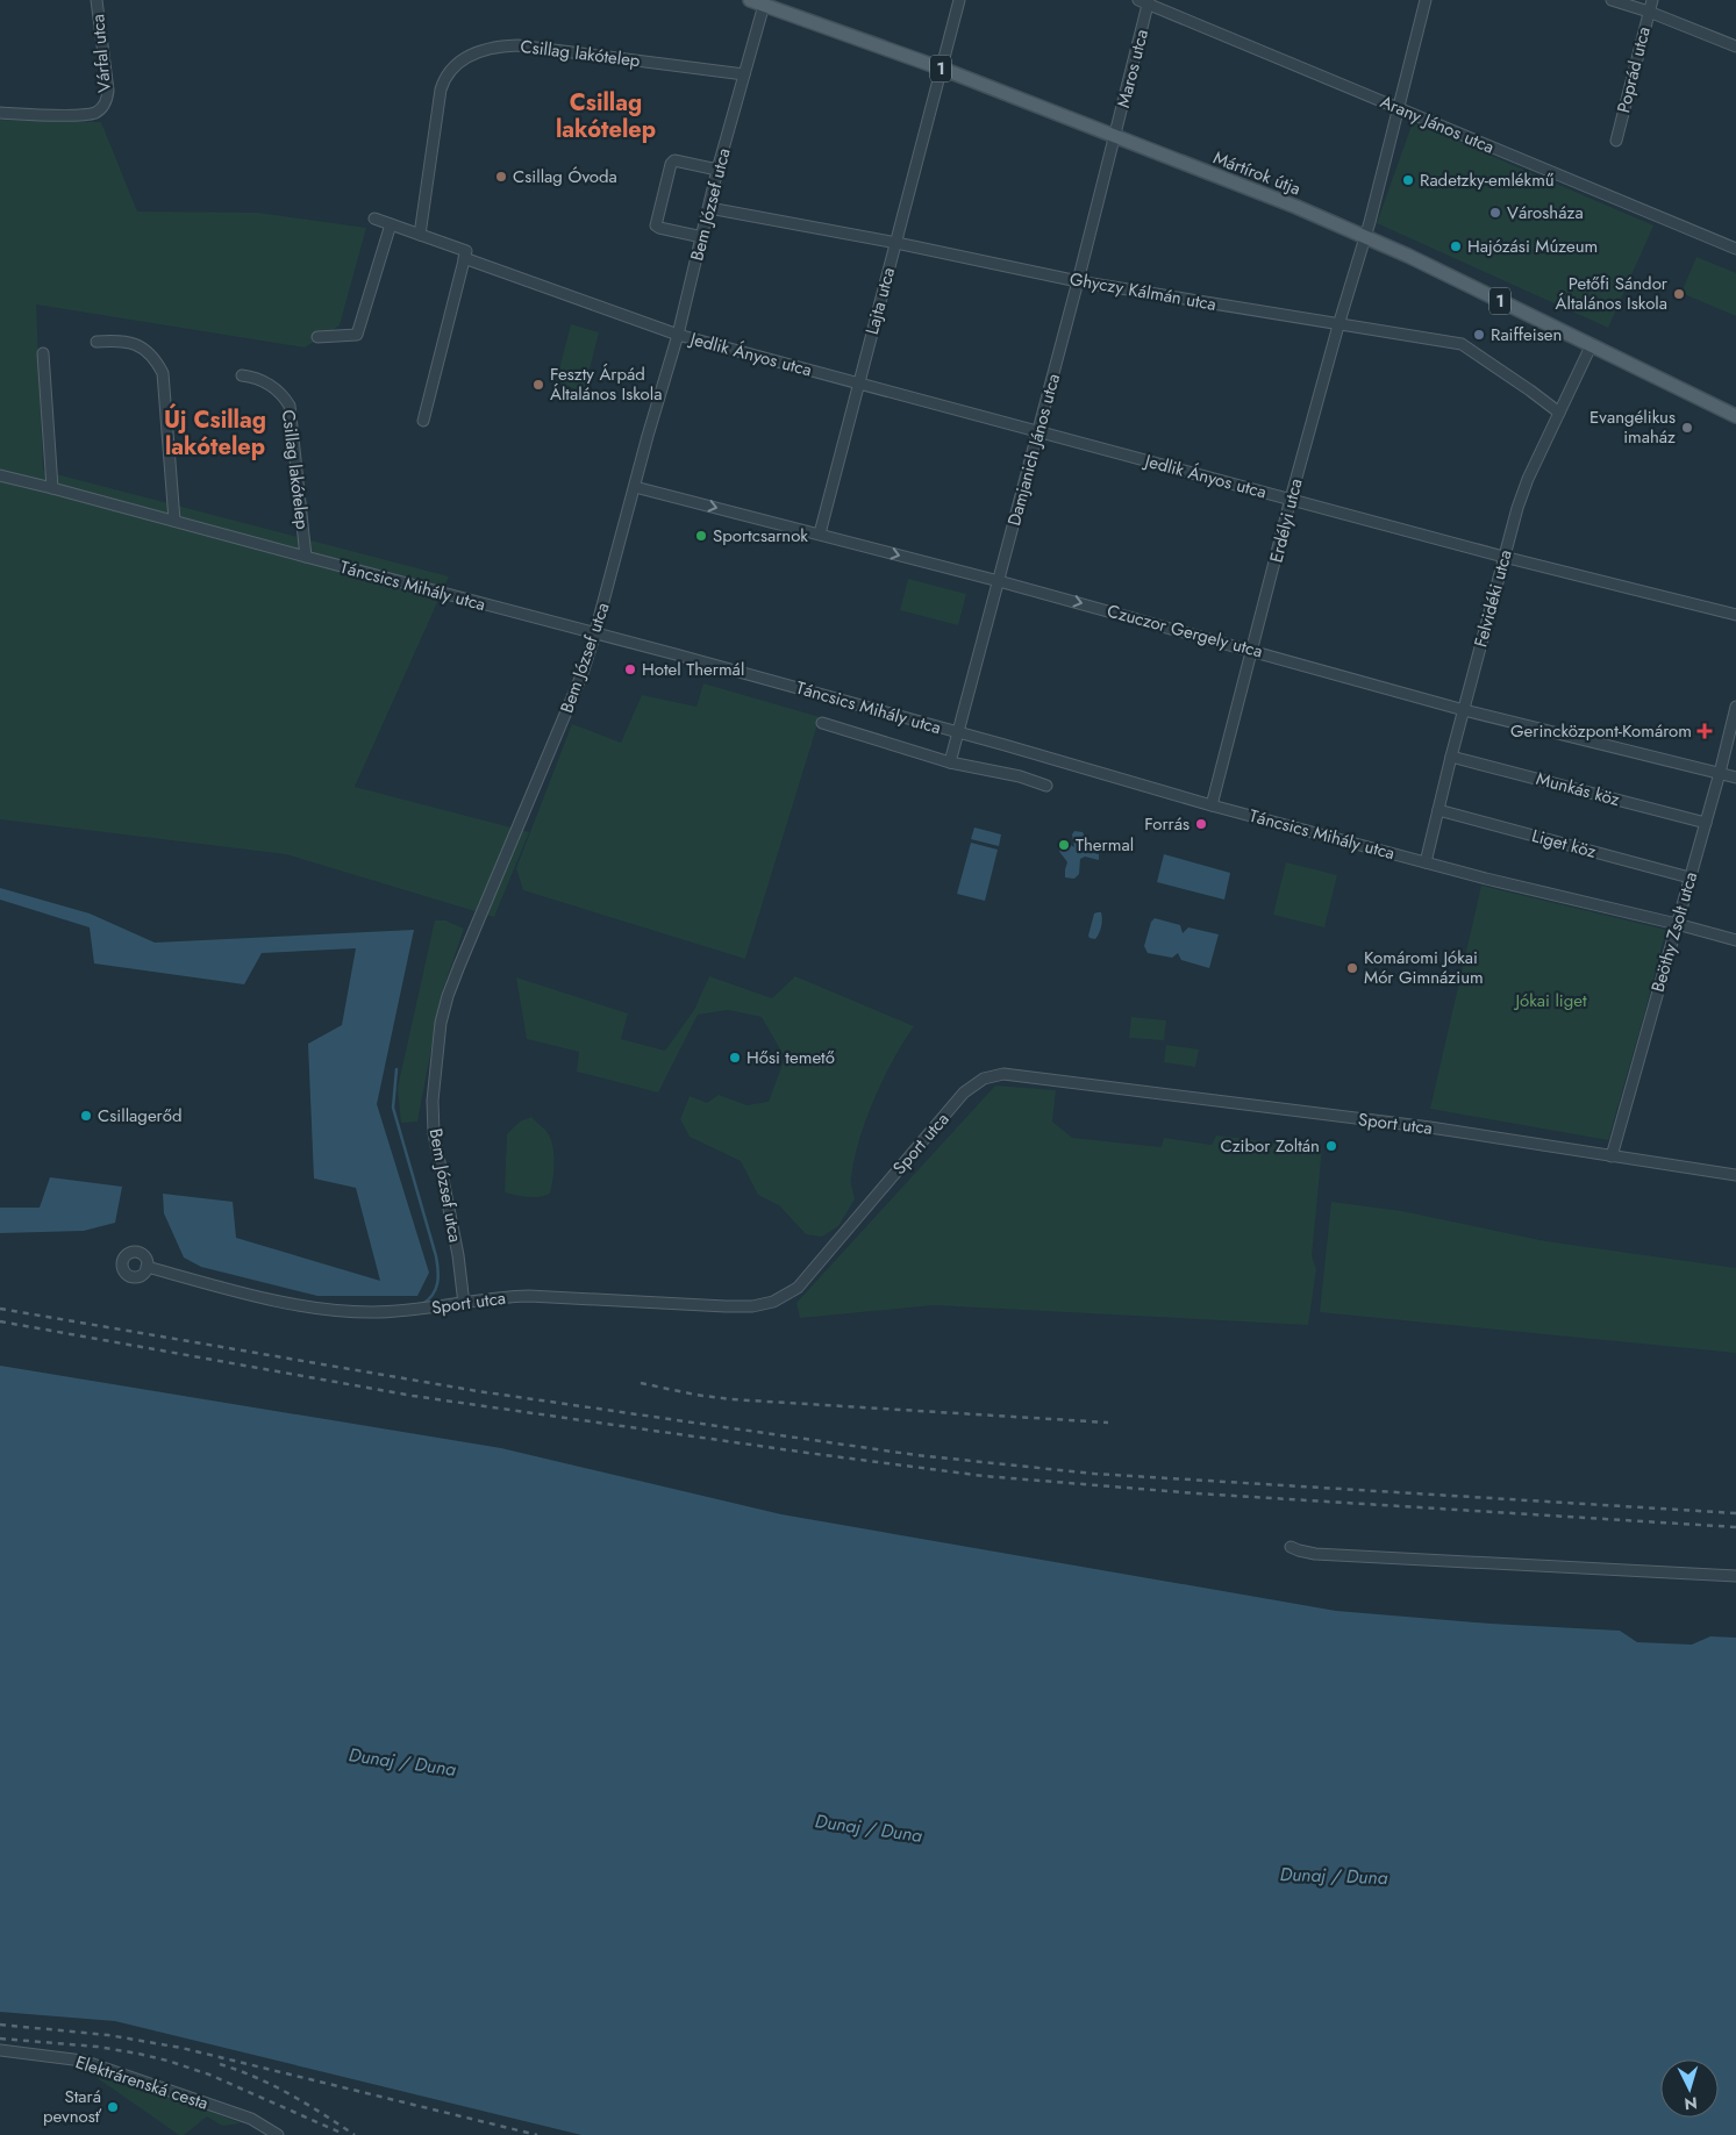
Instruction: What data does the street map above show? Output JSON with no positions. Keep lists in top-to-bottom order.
{
  "streets": {
    "main road": ["1", "Mártírok útja"],
    "street": [
      "Várfal utca",
      "Csillag lakótelep",
      "Maros utca",
      "Poprád utca",
      "Arany János utca",
      "Bem József utca",
      "Ghyczy Kálmán utca",
      "Lajta utca",
      "Jedlik Ányos utca",
      "Damjanich János utca",
      "Erdélyi utca",
      "Táncsics Mihály utca",
      "Felvidéki utca",
      "Czuczor Gergely utca",
      "Munkás köz",
      "Liget köz",
      "Beöthy Zsolt utca",
      "Sport utca",
      "Elektrárenská cesta"
    ]
  },
  "crossings": [
    ["Csillag lakótelep", "Bem József utca"],
    ["Csillag lakótelep", "Táncsics Mihály utca"],
    ["Maros utca", "Arany János utca"],
    ["Maros utca", "Mártírok útja"],
    ["Maros utca", "Damjanich János utca"],
    ["Arany János utca", "Erdélyi utca"],
    ["Mártírok útja", "Bem József utca"],
    ["Mártírok útja", "Lajta utca"],
    ["Mártírok útja", "Damjanich János utca"],
    ["Mártírok útja", "Erdélyi utca"],
    ["Mártírok útja", "Felvidéki utca"],
    ["Bem József utca", "Ghyczy Kálmán utca"],
    ["Bem József utca", "Jedlik Ányos utca"],
    ["Bem József utca", "Táncsics Mihály utca"],
    ["Bem József utca", "Czuczor Gergely utca"],
    ["Bem József utca", "Sport utca"],
    ["Ghyczy Kálmán utca", "Lajta utca"],
    ["Ghyczy Kálmán utca", "Damjanich János utca"],
    ["Ghyczy Kálmán utca", "Erdélyi utca"],
    ["Ghyczy Kálmán utca", "Felvidéki utca"],
    ["Lajta utca", "Jedlik Ányos utca"],
    ["Lajta utca", "Czuczor Gergely utca"],
    ["Jedlik Ányos utca", "Damjanich János utca"],
    ["Jedlik Ányos utca", "Erdélyi utca"],
    ["Jedlik Ányos utca", "Felvidéki utca"],
    ["Damjanich János utca", "Táncsics Mihály utca"],
    ["Damjanich János utca", "Czuczor Gergely utca"],
    ["Erdélyi utca", "Táncsics Mihály utca"],
    ["Erdélyi utca", "Czuczor Gergely utca"],
    ["Táncsics Mihály utca", "Felvidéki utca"],
    ["Táncsics Mihály utca", "Beöthy Zsolt utca"],
    ["Felvidéki utca", "Czuczor Gergely utca"],
    ["Felvidéki utca", "Munkás köz"],
    ["Felvidéki utca", "Liget köz"],
    ["Czuczor Gergely utca", "Beöthy Zsolt utca"],
    ["Munkás köz", "Beöthy Zsolt utca"],
    ["Liget köz", "Beöthy Zsolt utca"],
    ["Beöthy Zsolt utca", "Sport utca"]
  ],
  "one_way": ["Czuczor Gergely utca"],
  "districts": ["Csillag lakótelep", "Új Csillag lakótelep"],
  "water": ["Dunaj / Duna"],
  "parks": ["Jókai liget"],
  "places": {
    "other": [
      "Csillag Óvoda",
      "Radetzky-emlékmű",
      "Városháza",
      "Hajózási Múzeum",
      "Petőfi Sándor Általános Iskola",
      "Raiffeisen",
      "Feszty Árpád Általános Iskola",
      "Evangélikus imaház",
      "Sportcsarnok",
      "Hotel Thermál",
      "Forrás",
      "Thermal",
      "Komáromi Jókai Mór Gimnázium",
      "Hősi temető",
      "Csillagerőd",
      "Czibor Zoltán",
      "Stará pevnosť"
    ],
    "health": ["Gerincközpont-Komárom"]
  },
  "north": "bottom"
}
